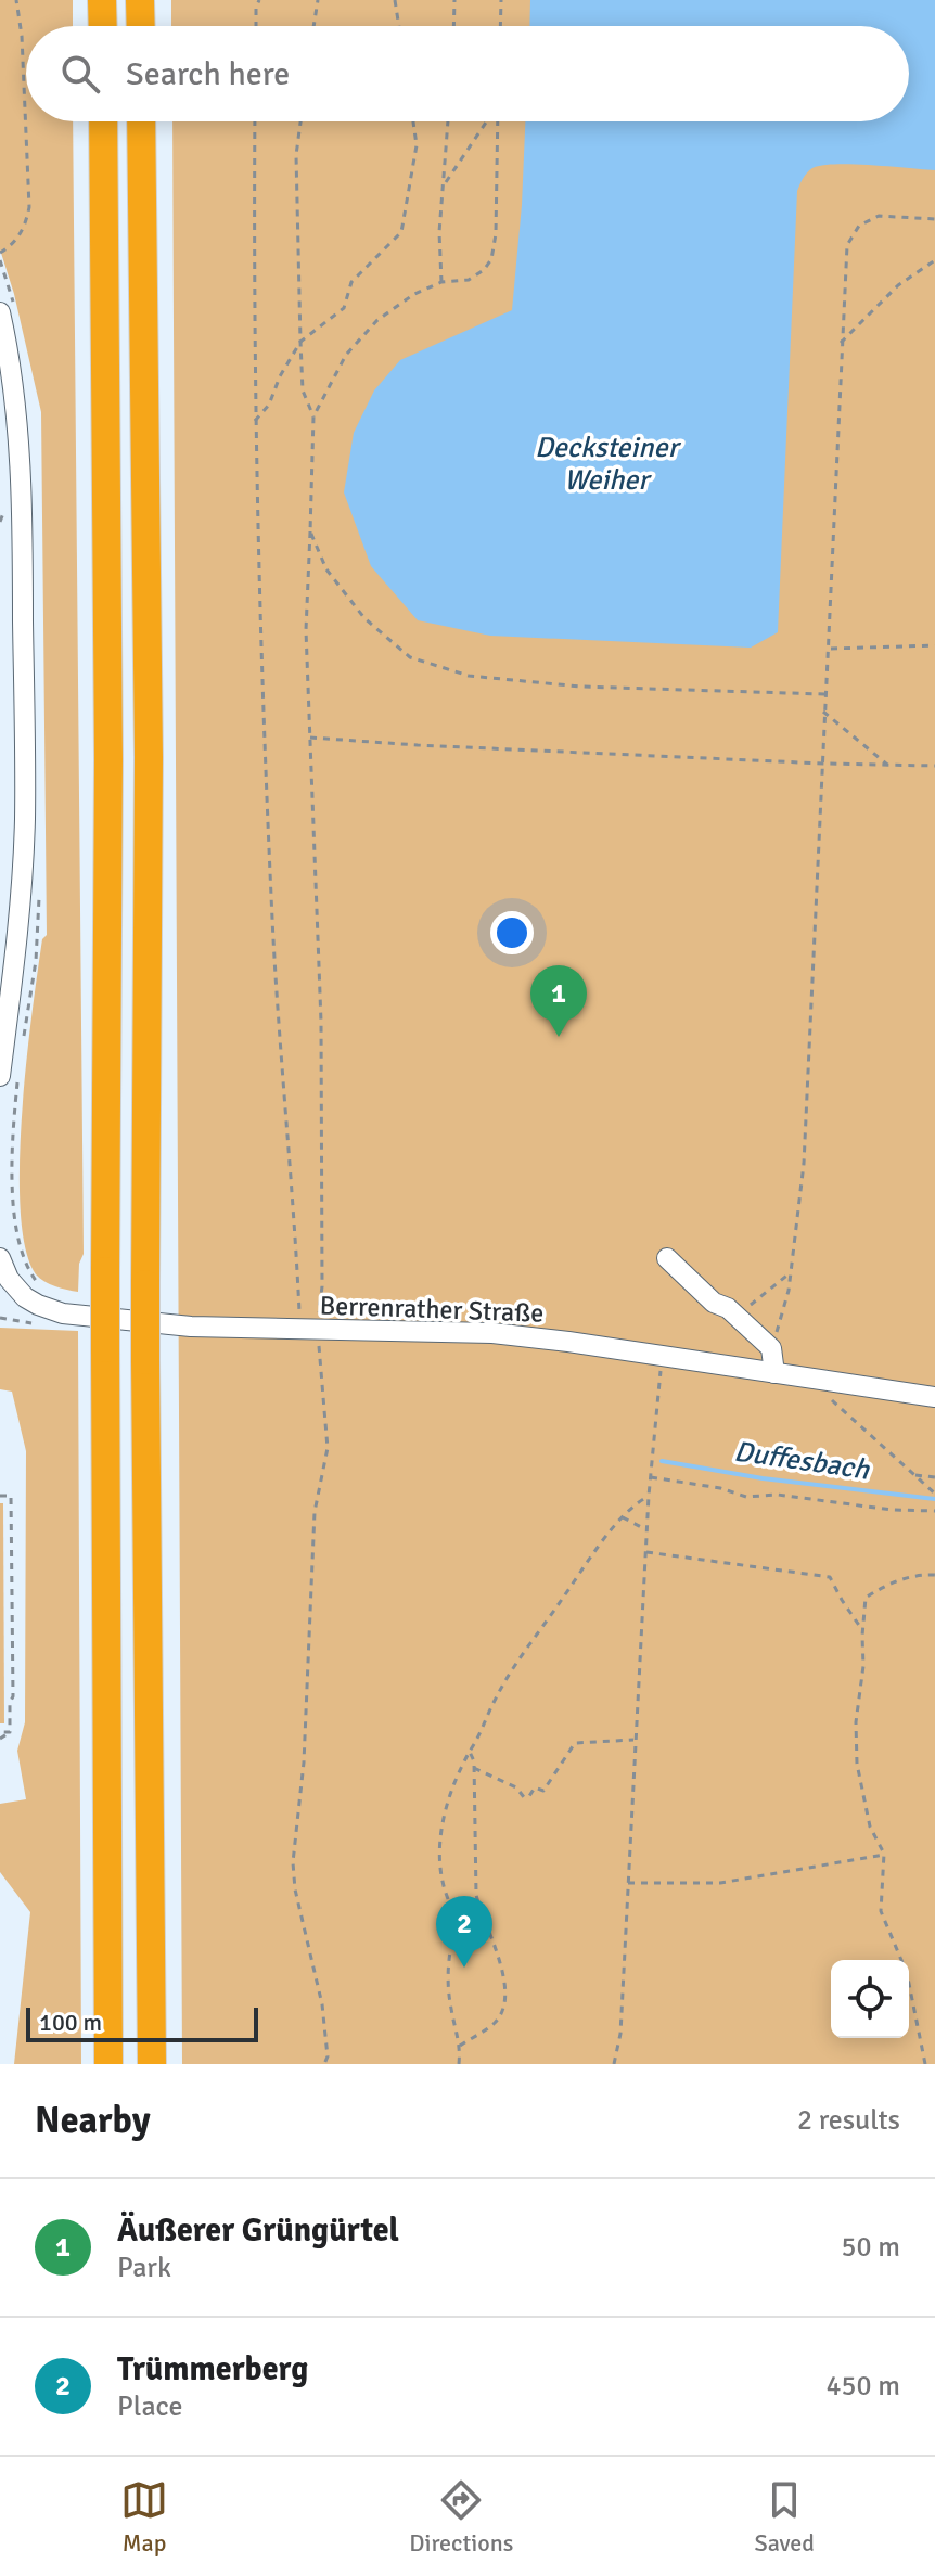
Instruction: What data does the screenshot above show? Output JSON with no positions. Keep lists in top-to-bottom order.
{
  "streets": {
    "street": ["Berrenrather Straße"]
  },
  "water": ["Decksteiner Weiher", "Duffesbach"],
  "scale_bar": "100 m",
  "page": {
    "search": "Search here",
    "pins": ["1", "2"],
    "scale": "100 m",
    "heading": ["Nearby", "2 results"],
    "list": [
      {
        "mark": "1",
        "name": "Äußerer Grüngürtel",
        "note": "Park",
        "value": "50 m"
      },
      {
        "mark": "2",
        "name": "Trümmerberg",
        "note": "Place",
        "value": "450 m"
      }
    ],
    "nav": ["Map", "Directions", "Saved"]
  }
}
